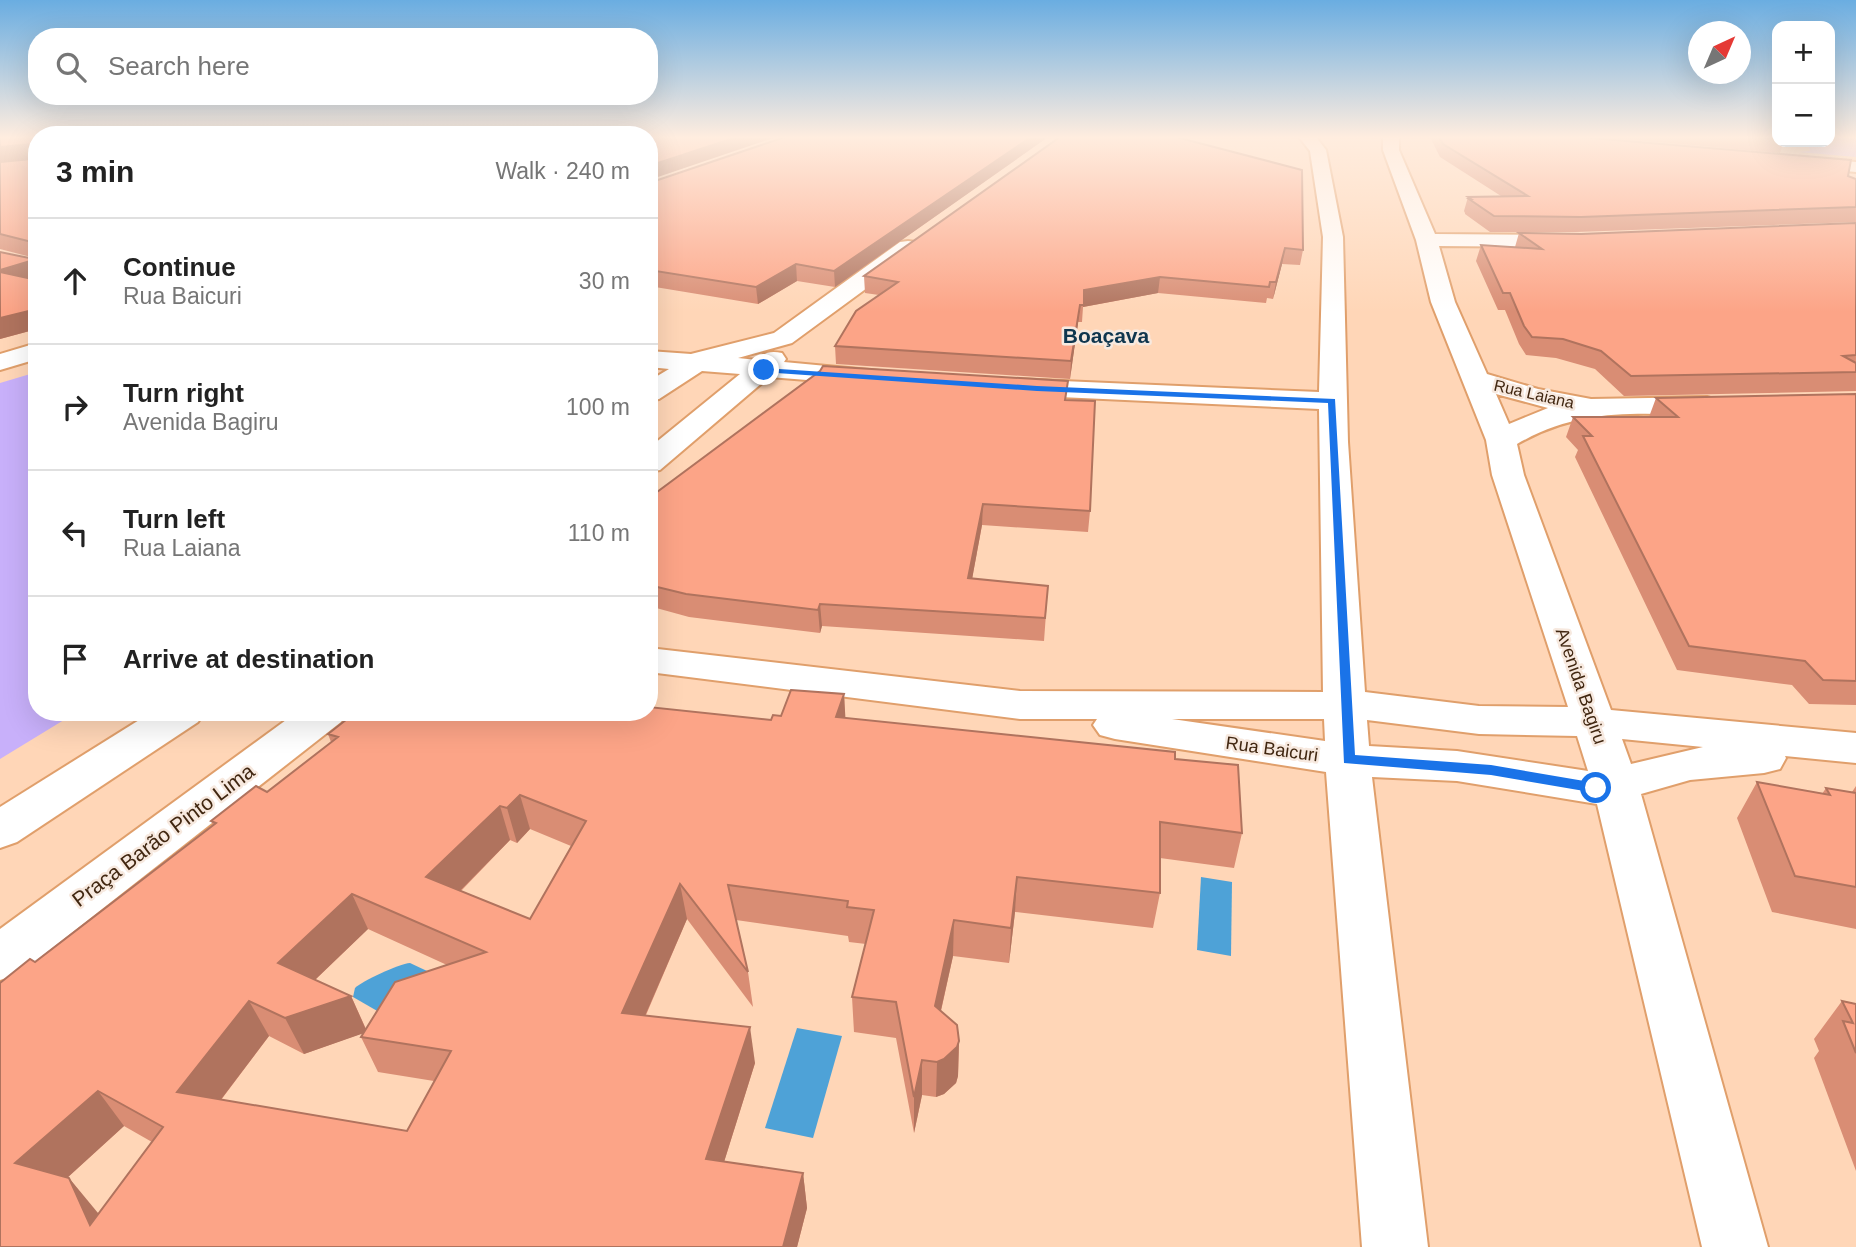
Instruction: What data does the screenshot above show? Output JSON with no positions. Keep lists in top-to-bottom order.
{
  "streets": {
    "street": [
      "Rua Laiana",
      "Avenida Bagiru",
      "Rua Baicuri",
      "Praça Barão Pinto Lima"
    ]
  },
  "crossings": [
    ["Rua Laiana", "Avenida Bagiru"],
    ["Avenida Bagiru", "Rua Baicuri"]
  ],
  "districts": ["Boaçava"],
  "north": "top right",
  "page": {
    "map_buttons": ["+", "−"],
    "search": "Search here",
    "heading": ["3 min", "Walk · 240 m"],
    "list": [
      ["Continue", "Rua Baicuri", "30 m"],
      ["Turn right", "Avenida Bagiru", "100 m"],
      ["Turn left", "Rua Laiana", "110 m"],
      "Arrive at destination"
    ]
  }
}
